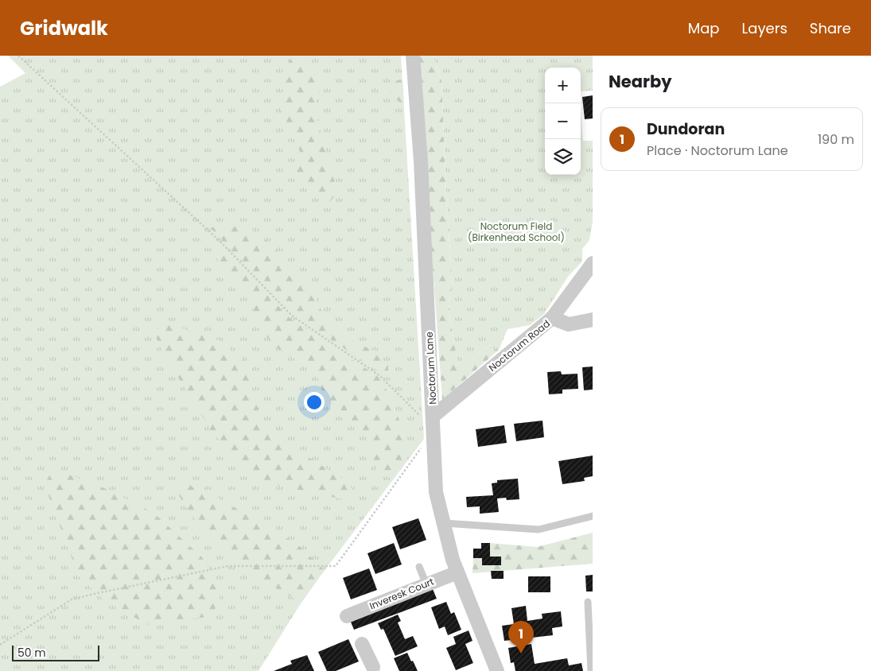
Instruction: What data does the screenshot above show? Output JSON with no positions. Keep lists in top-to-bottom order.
{
  "streets": {
    "street": ["Noctorum Road", "Noctorum Lane", "Inveresk Court"]
  },
  "crossings": [
    ["Noctorum Road", "Noctorum Lane"],
    ["Noctorum Lane", "Inveresk Court"]
  ],
  "parks": ["Noctorum Field (Birkenhead School)"],
  "scale_bar": "50 m",
  "page": {
    "header": "Gridwalk",
    "nav": ["Map", "Layers", "Share"],
    "heading": "Nearby",
    "map_buttons": ["+", "−"],
    "list": [
      {
        "mark": "1",
        "name": "Dundoran",
        "note": "Place · Noctorum Lane",
        "value": "190 m"
      }
    ],
    "pins": "1",
    "scale": "50 m"
  }
}
